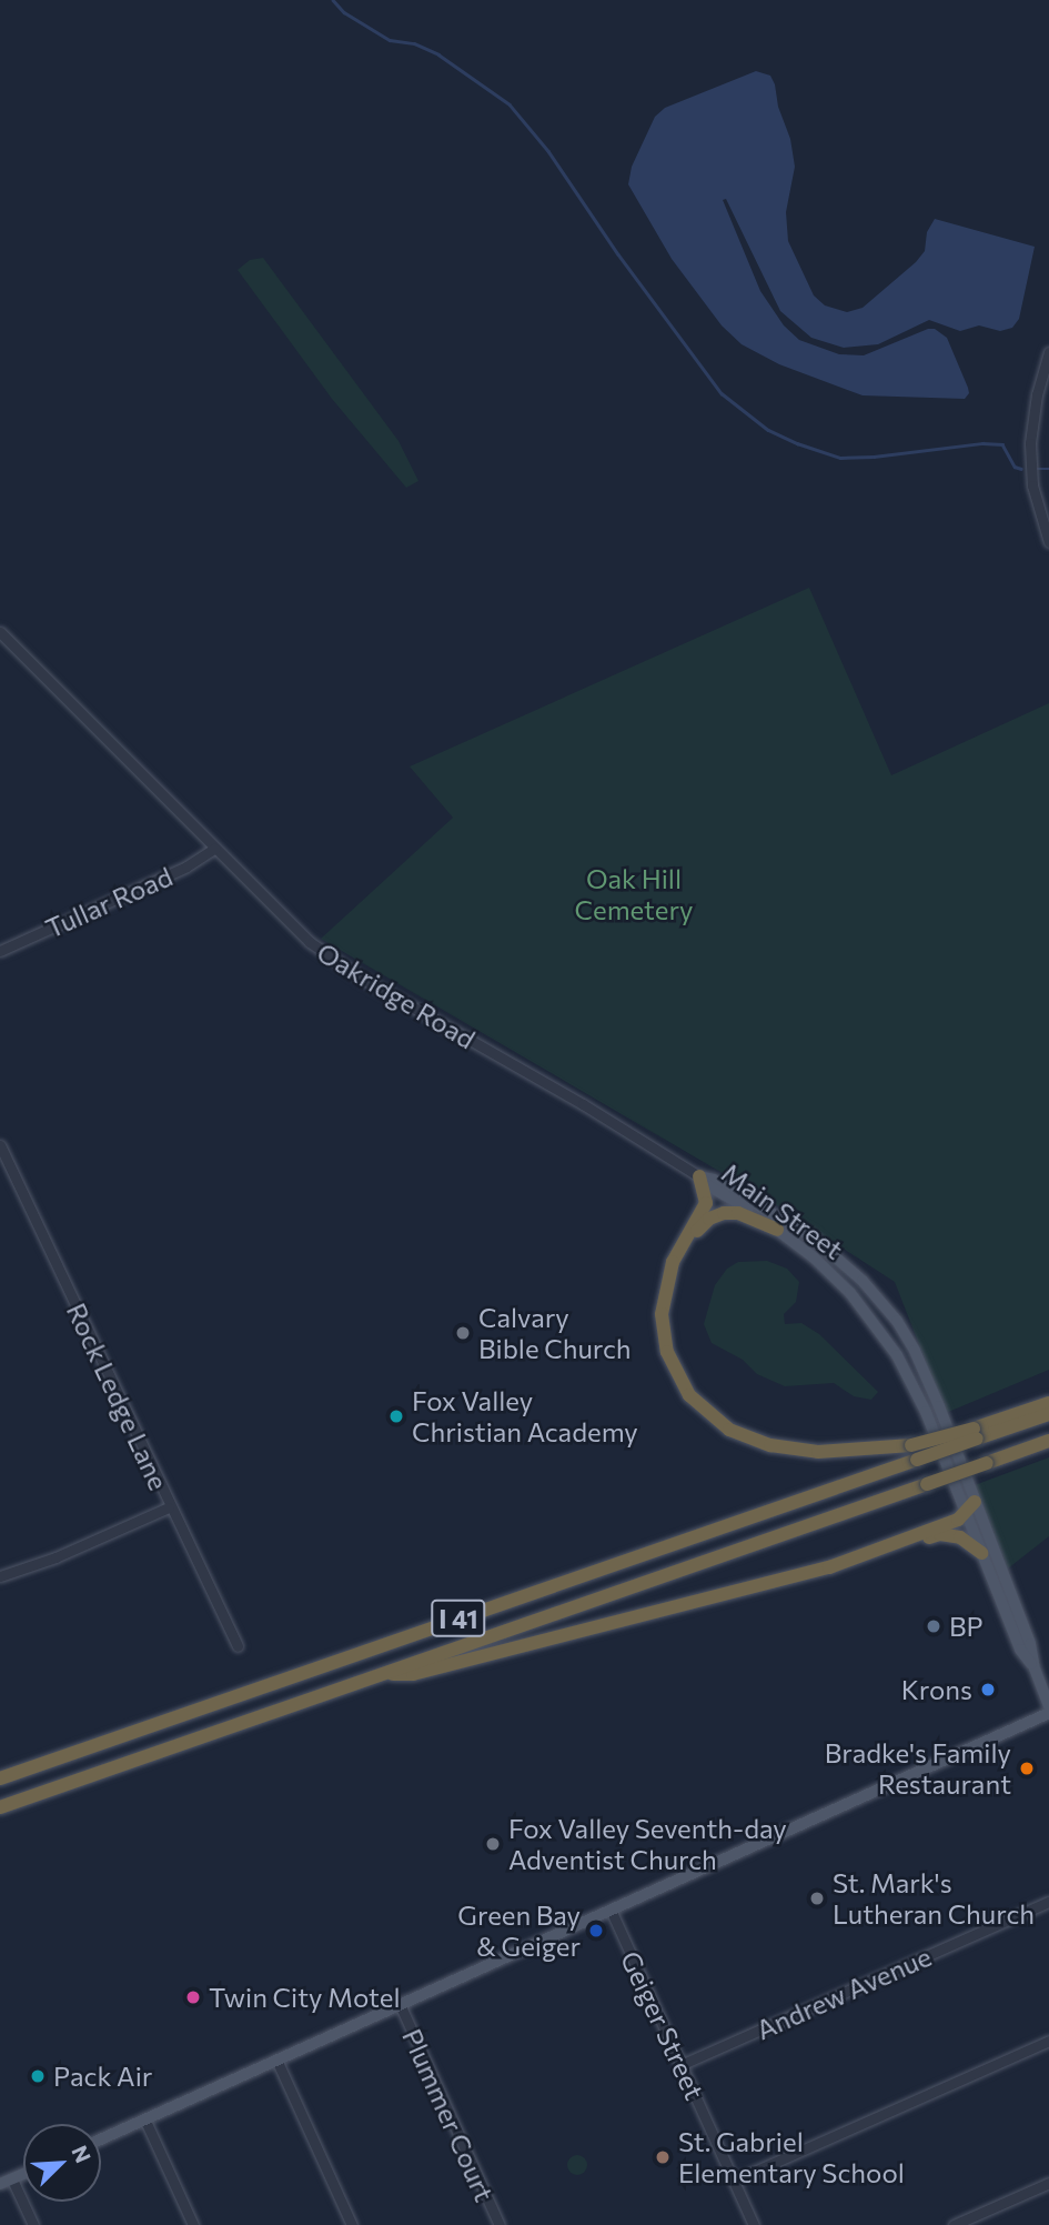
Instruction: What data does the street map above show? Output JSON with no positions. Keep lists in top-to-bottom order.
{
  "streets": {
    "highway": ["I 41"],
    "main road": ["Main Street"],
    "street": [
      "Tullar Road",
      "Oakridge Road",
      "Rock Ledge Lane",
      "Andrew Avenue",
      "Geiger Street",
      "Plummer Court"
    ]
  },
  "crossings": [
    ["Tullar Road", "Oakridge Road"],
    ["Oakridge Road", "Main Street"],
    ["Main Street", "I 41"],
    ["Andrew Avenue", "Geiger Street"]
  ],
  "parks": ["Oak Hill Cemetery"],
  "places": [
    "Calvary Bible Church",
    "Fox Valley Christian Academy",
    "BP",
    "Krons",
    "Bradke's Family Restaurant",
    "Fox Valley Seventh-day Adventist Church",
    "St. Mark's Lutheran Church",
    "Green Bay & Geiger",
    "Twin City Motel",
    "Pack Air",
    "St. Gabriel Elementary School"
  ],
  "north": "top right"
}
